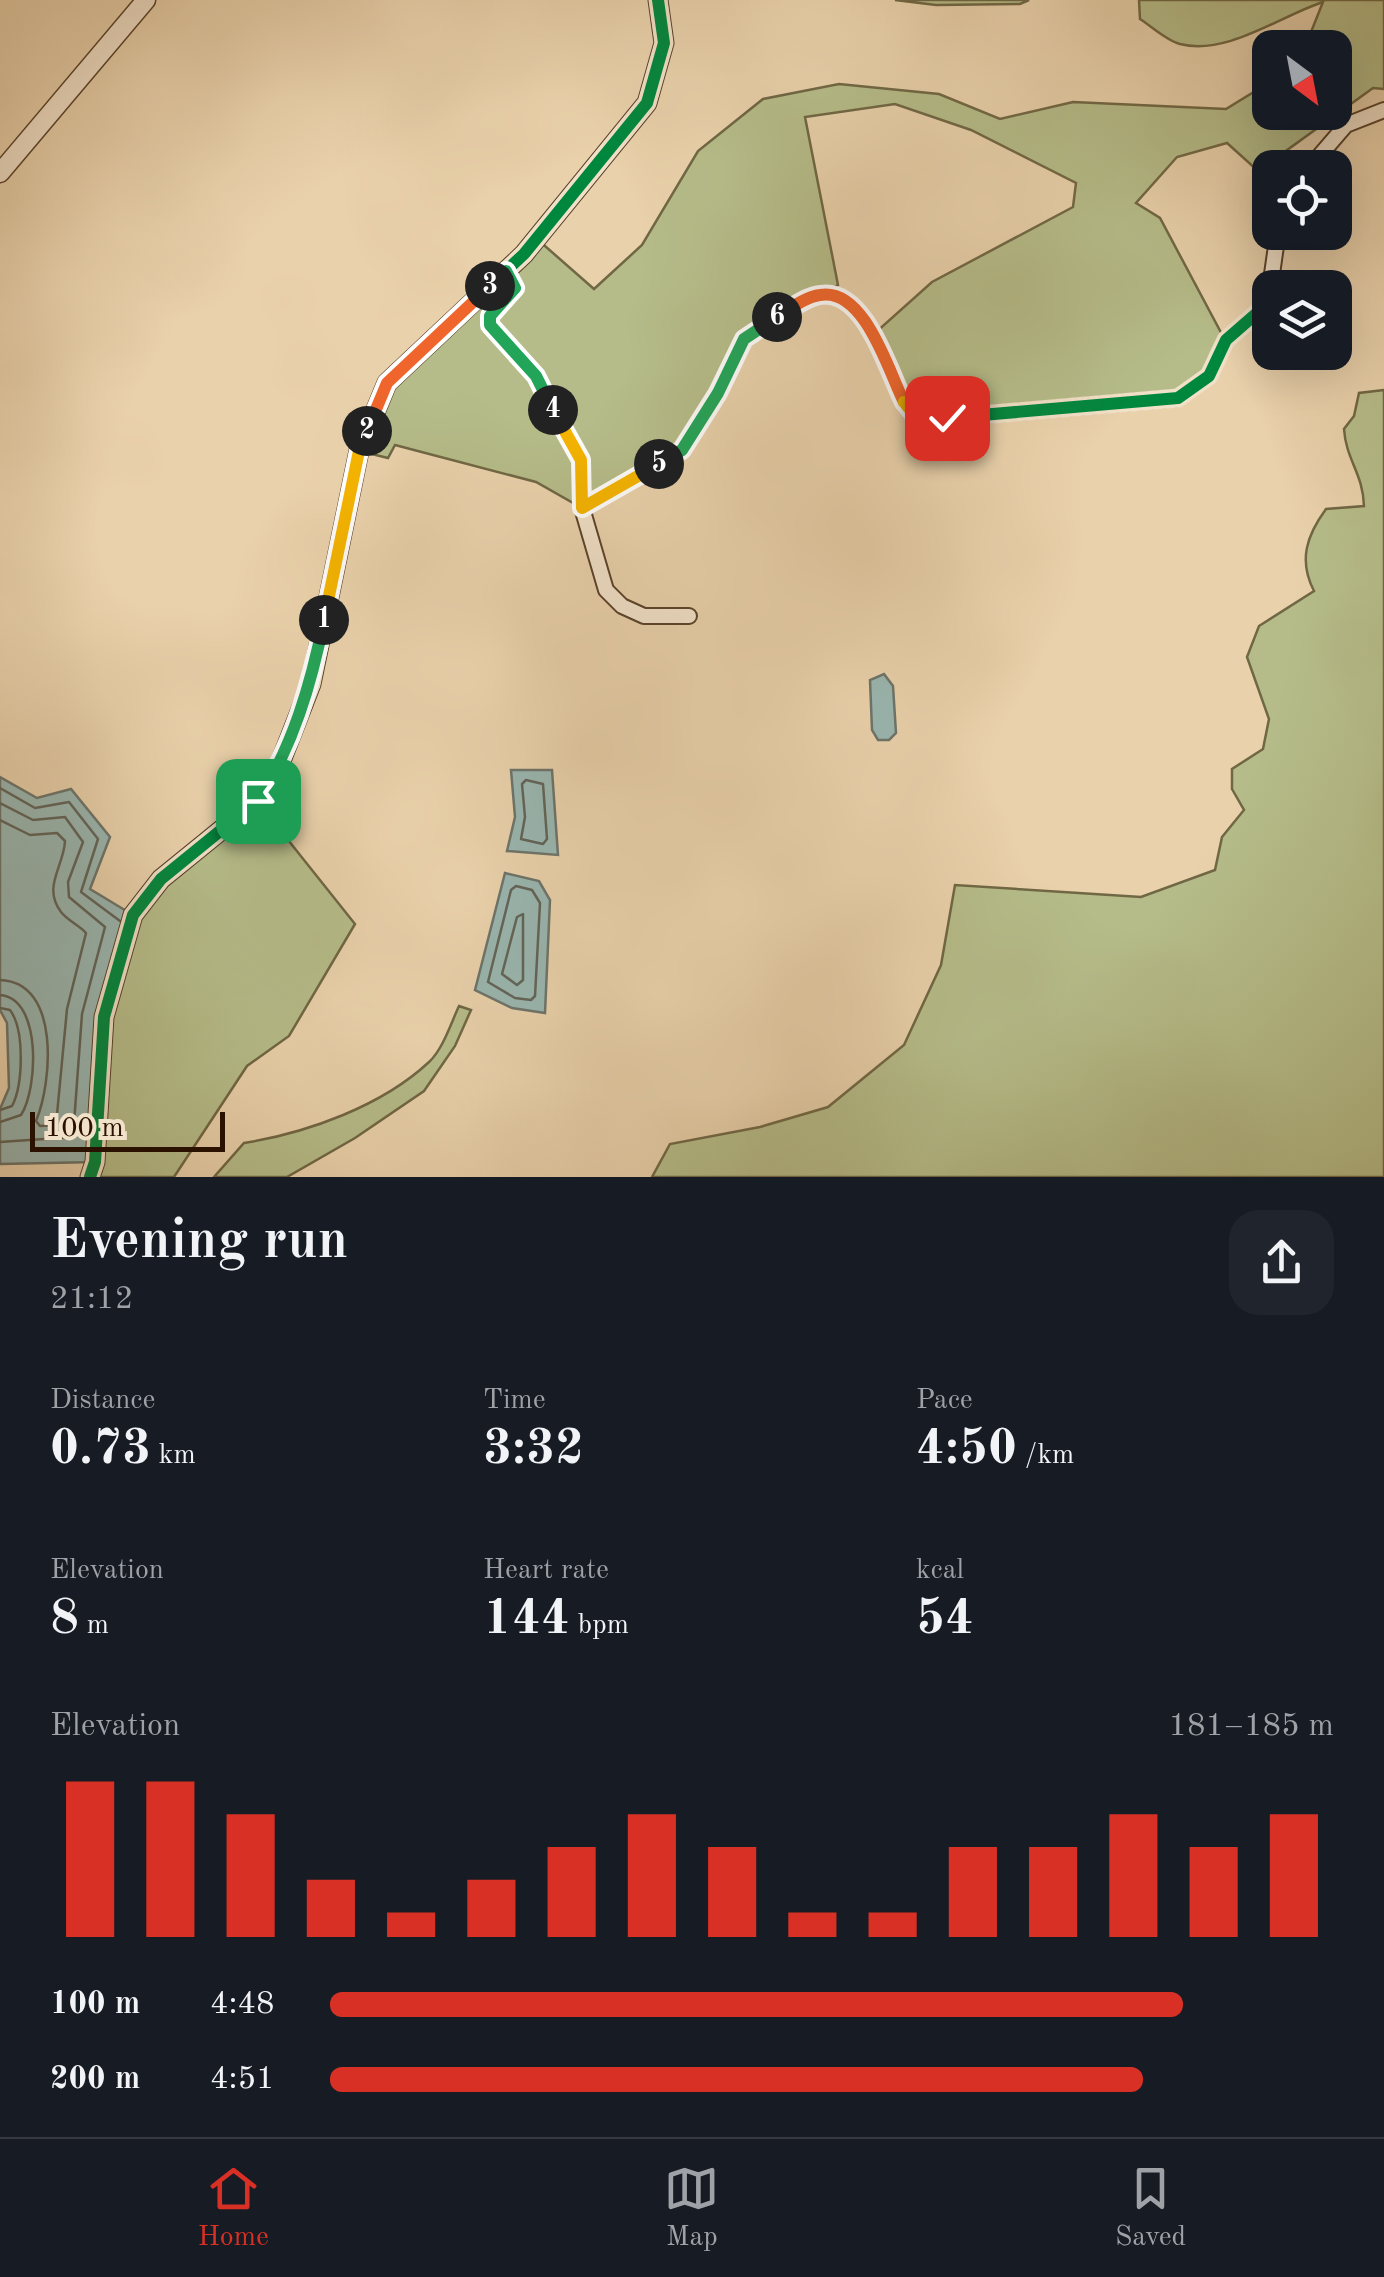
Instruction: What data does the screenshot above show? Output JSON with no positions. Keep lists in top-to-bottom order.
{
  "scale_bar": "100 m",
  "north": "bottom right",
  "page": {
    "pins": [
      "3",
      "6",
      "4",
      "2",
      "5",
      "1"
    ],
    "scale": "100 m",
    "heading": ["Evening run", "21:12"],
    "stats": [
      ["Distance", "0.73 km"],
      ["Time", "3:32"],
      ["Pace", "4:50 /km"],
      ["Elevation", "8 m"],
      ["Heart rate", "144 bpm"],
      ["kcal", "54"]
    ],
    "chart": ["Elevation", "181–185 m"],
    "list": [
      {
        "name": "100 m",
        "note": "4:48"
      },
      {
        "name": "200 m",
        "note": "4:51"
      }
    ],
    "tabs": ["Home", "Map", "Saved"]
  }
}
